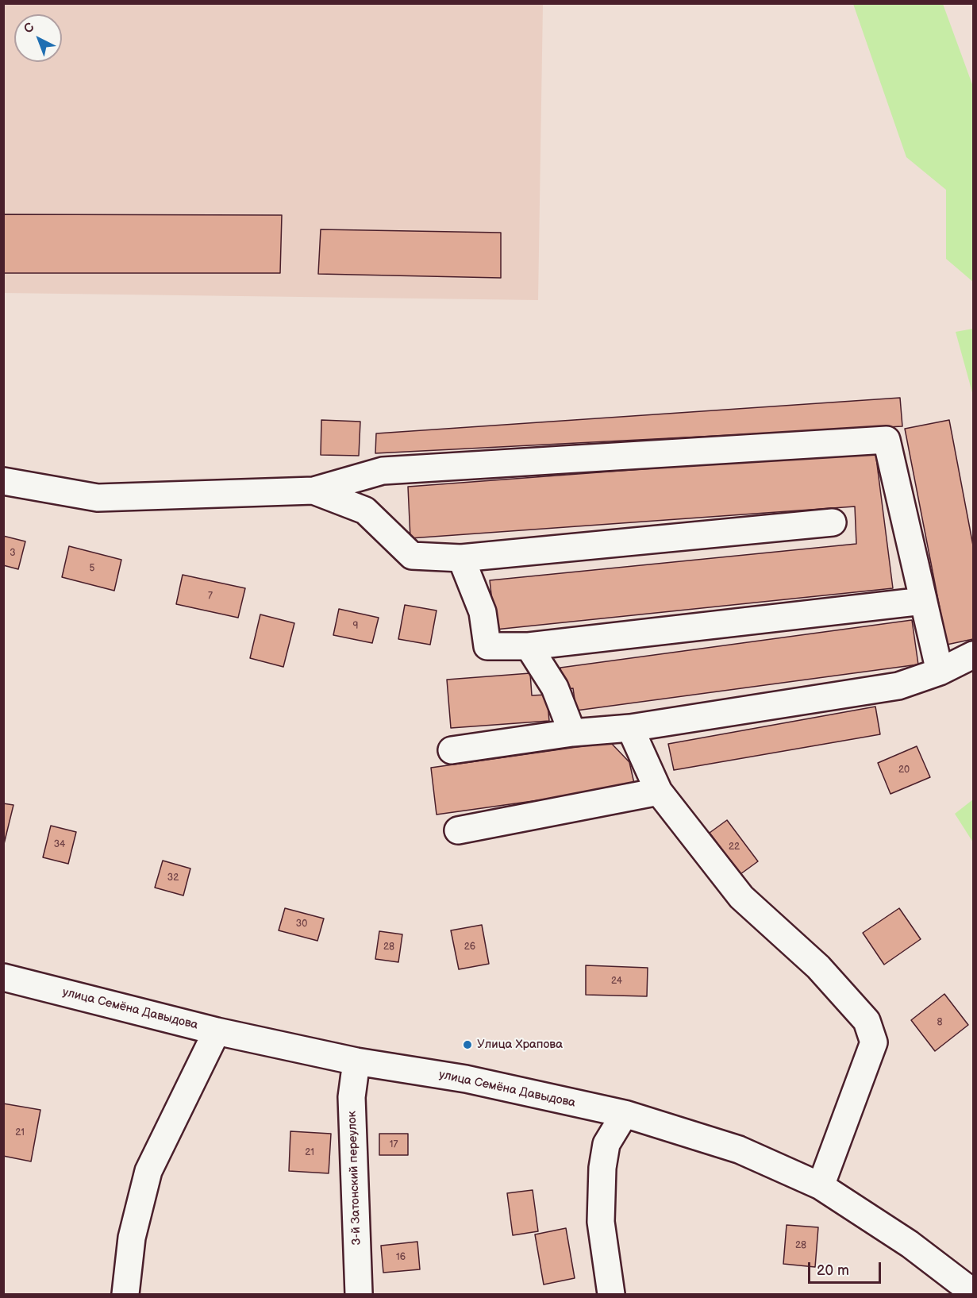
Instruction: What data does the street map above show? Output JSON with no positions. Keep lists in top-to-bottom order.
{
  "streets": {
    "street": ["улица Семёна Давыдова", "3-й Затонский переулок"]
  },
  "crossings": [
    ["улица Семёна Давыдова", "3-й Затонский переулок"]
  ],
  "places": ["Улица Храпова"],
  "house_numbers": [
    "3",
    "5",
    "7",
    "9",
    "20",
    "34",
    "22",
    "32",
    "30",
    "28",
    "26",
    "24",
    "8",
    "21",
    "17",
    "21",
    "28",
    "16"
  ],
  "scale_bar": "20 m",
  "north": "top left"
}
